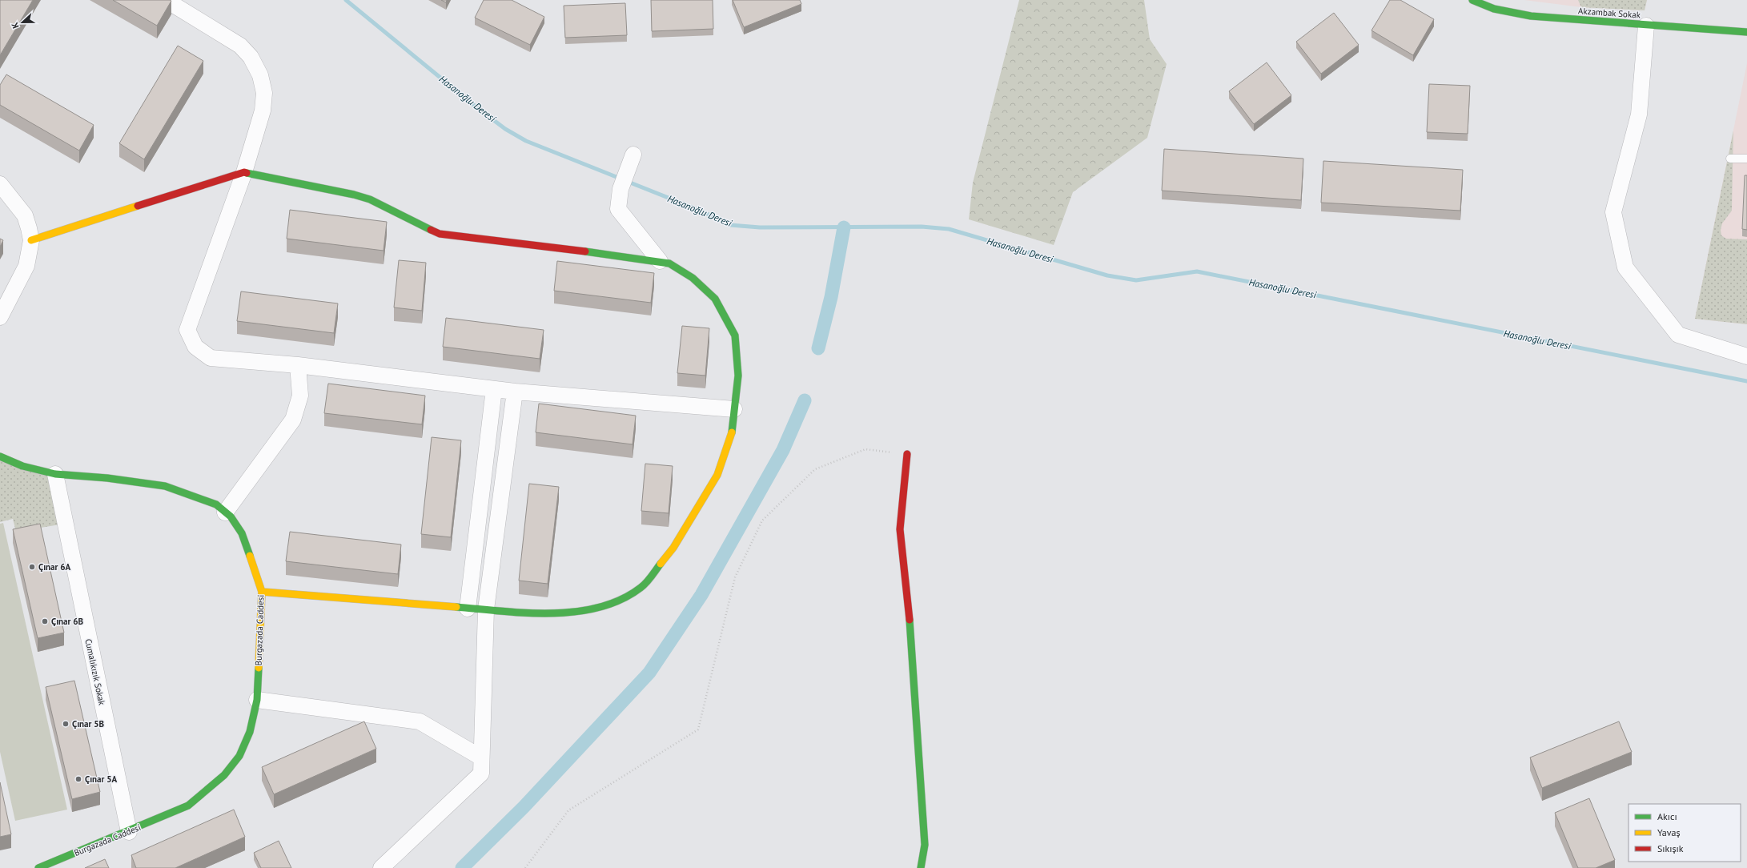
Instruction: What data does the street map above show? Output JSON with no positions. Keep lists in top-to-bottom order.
{
  "streets": {
    "street": ["Akzambak Sokak", "Burgazada Caddesi", "Cumalıkızık Sokak"]
  },
  "crossings": [
    ["Burgazada Caddesi", "Cumalıkızık Sokak"]
  ],
  "water": ["Hasanoğlu Deresi"],
  "places": [
    "Çınar 6A",
    "Çınar 6B",
    "Çınar 5B",
    "Çınar 5A"
  ],
  "legend": ["Akıcı", "Yavaş", "Sıkışık"],
  "north": "left"
}
